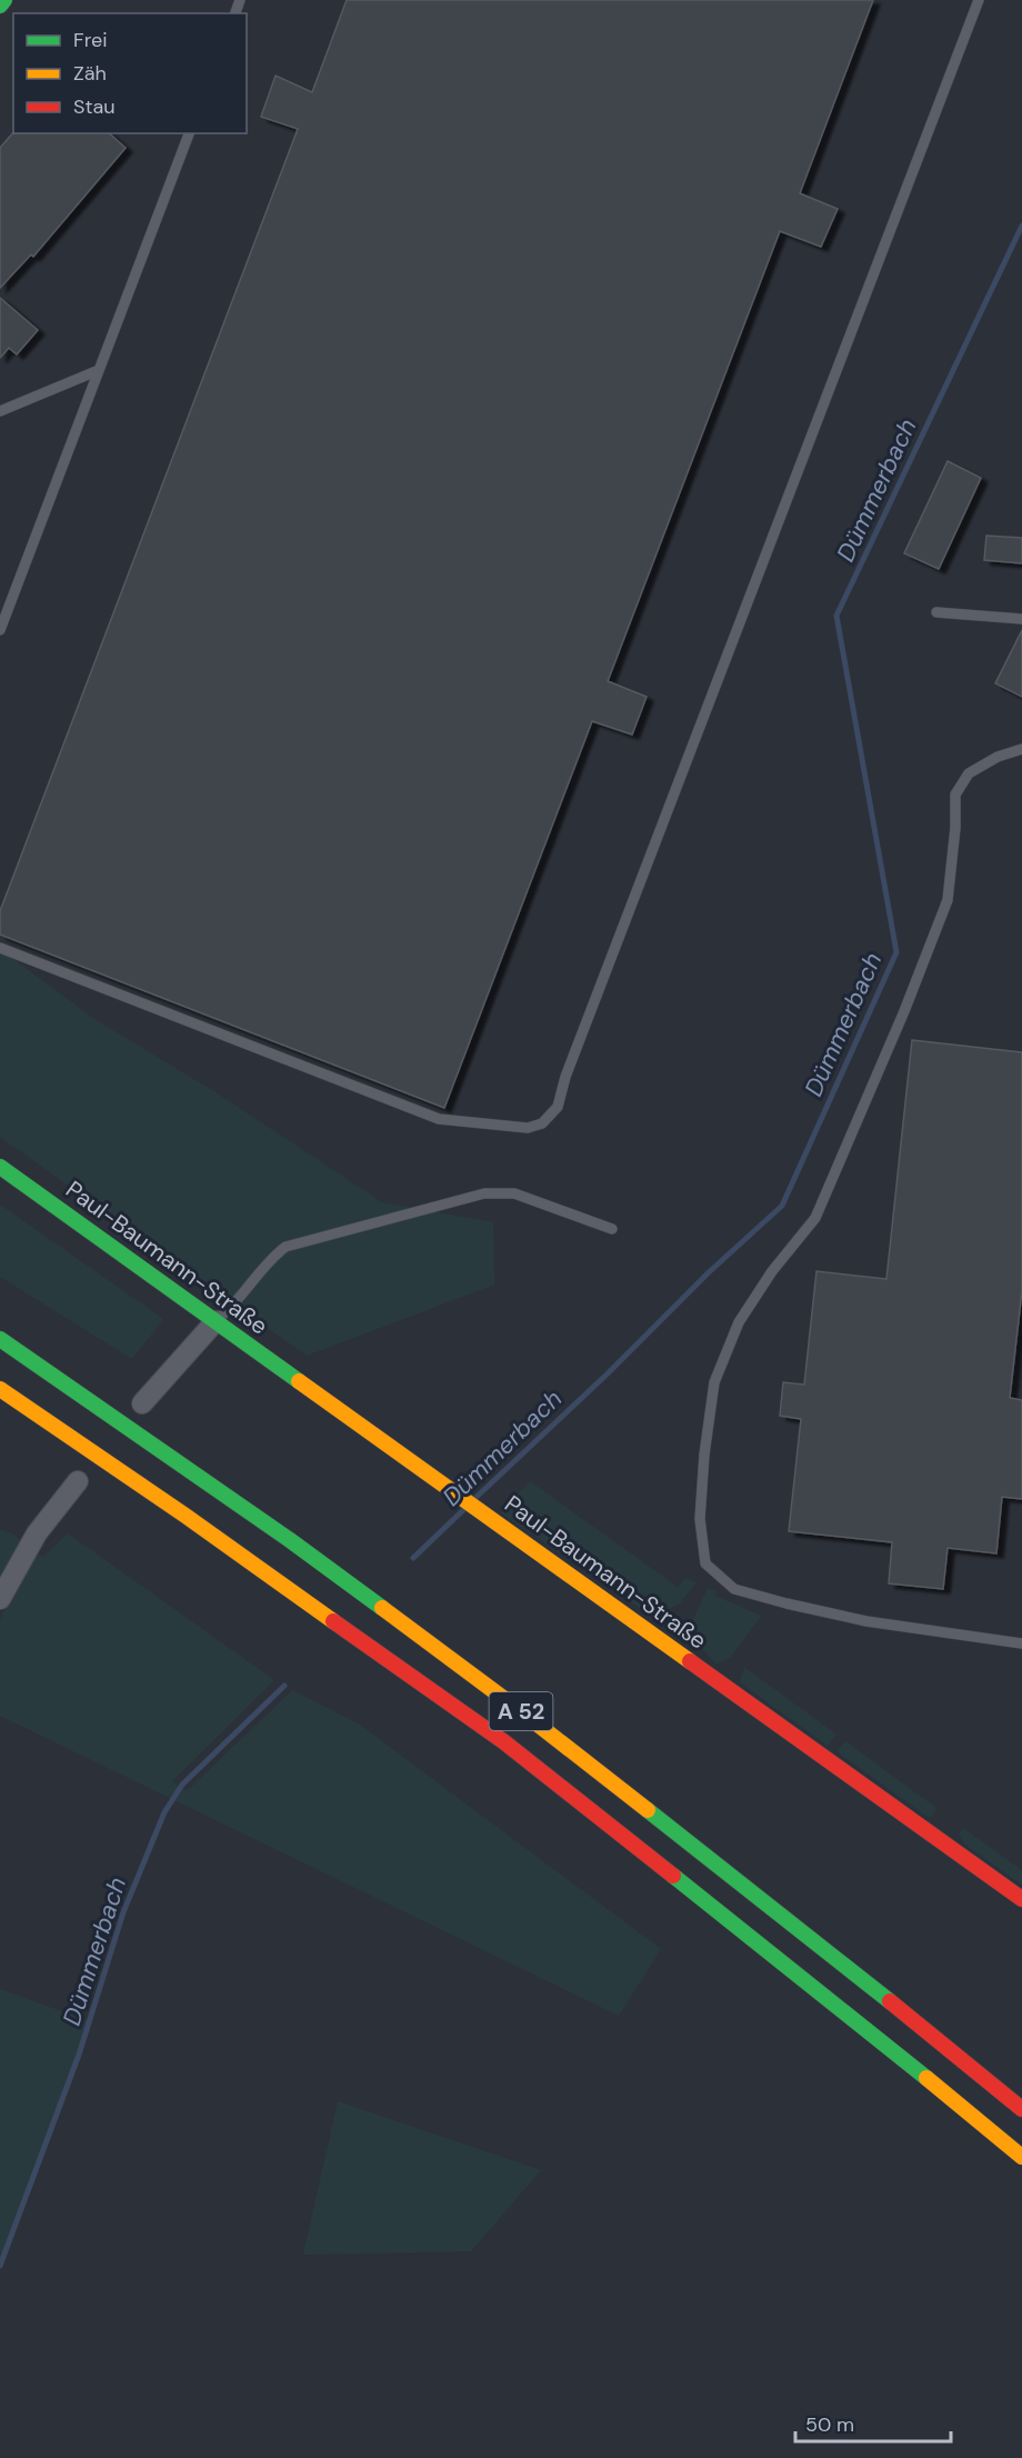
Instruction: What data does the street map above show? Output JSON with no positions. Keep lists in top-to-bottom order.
{
  "streets": {
    "main road": ["Paul-Baumann-Straße", "A 52"]
  },
  "water": ["Dümmerbach"],
  "legend": ["Frei", "Zäh", "Stau"],
  "scale_bar": "50 m"
}
